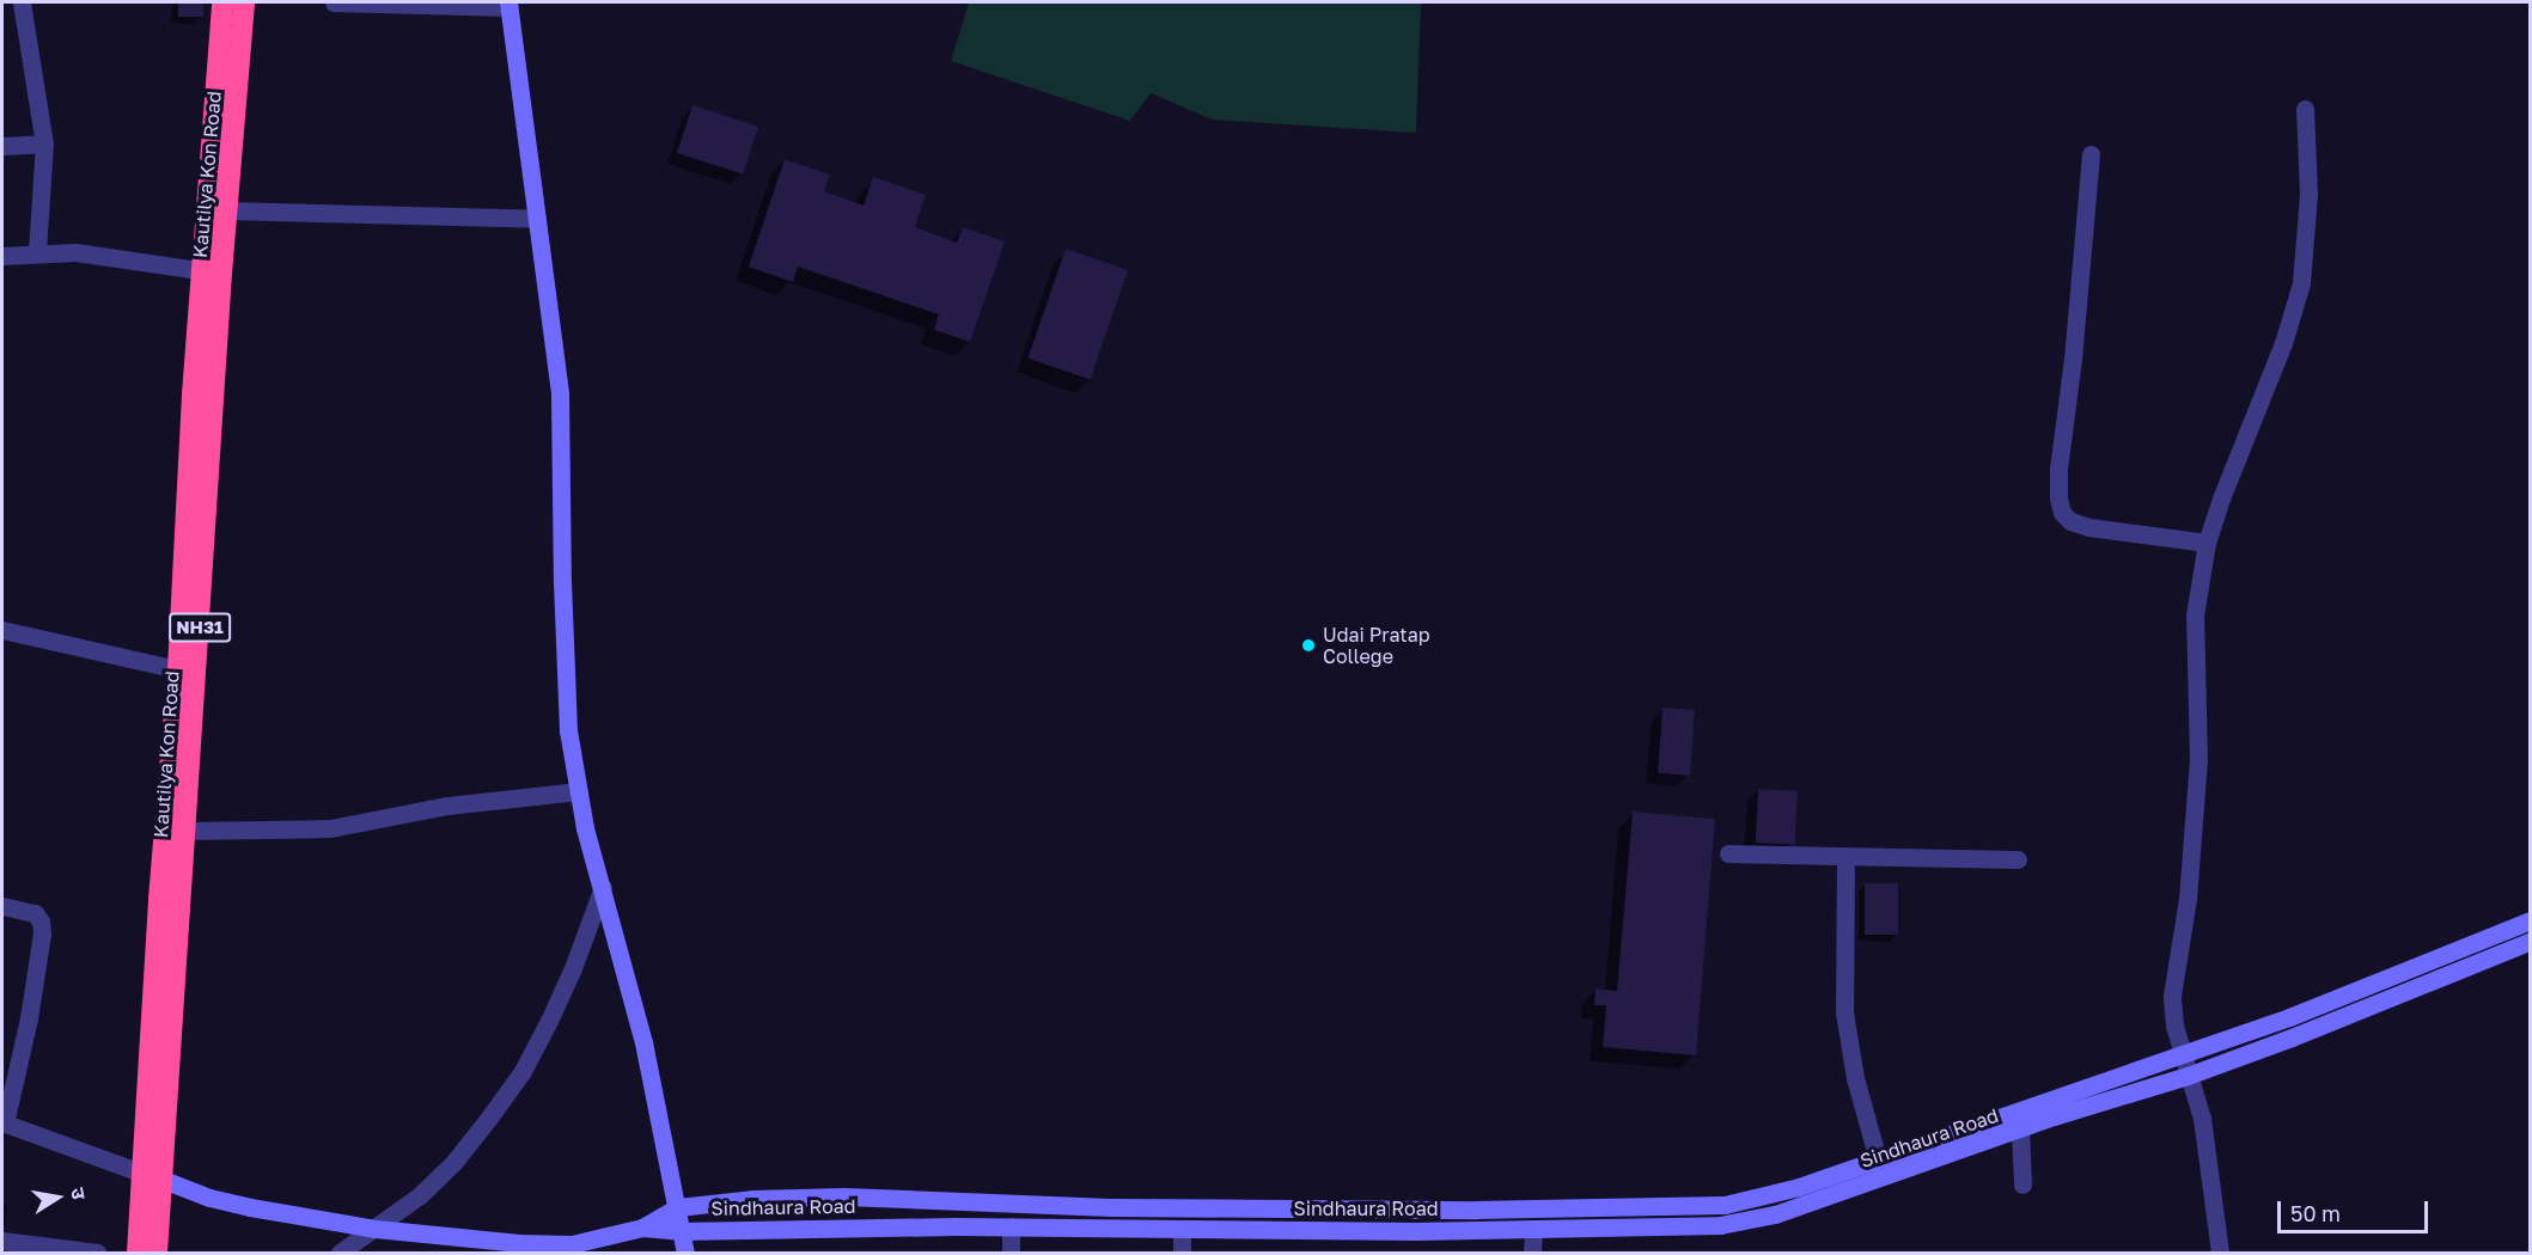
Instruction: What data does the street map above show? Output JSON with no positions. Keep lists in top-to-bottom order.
{
  "streets": {
    "highway": ["Kautilya Kon Road", "NH31"],
    "street": ["Sindhaura Road"]
  },
  "crossings": [
    ["Kautilya Kon Road", "Sindhaura Road"]
  ],
  "places": ["Udai Pratap College"],
  "scale_bar": "50 m",
  "north": "right"
}
